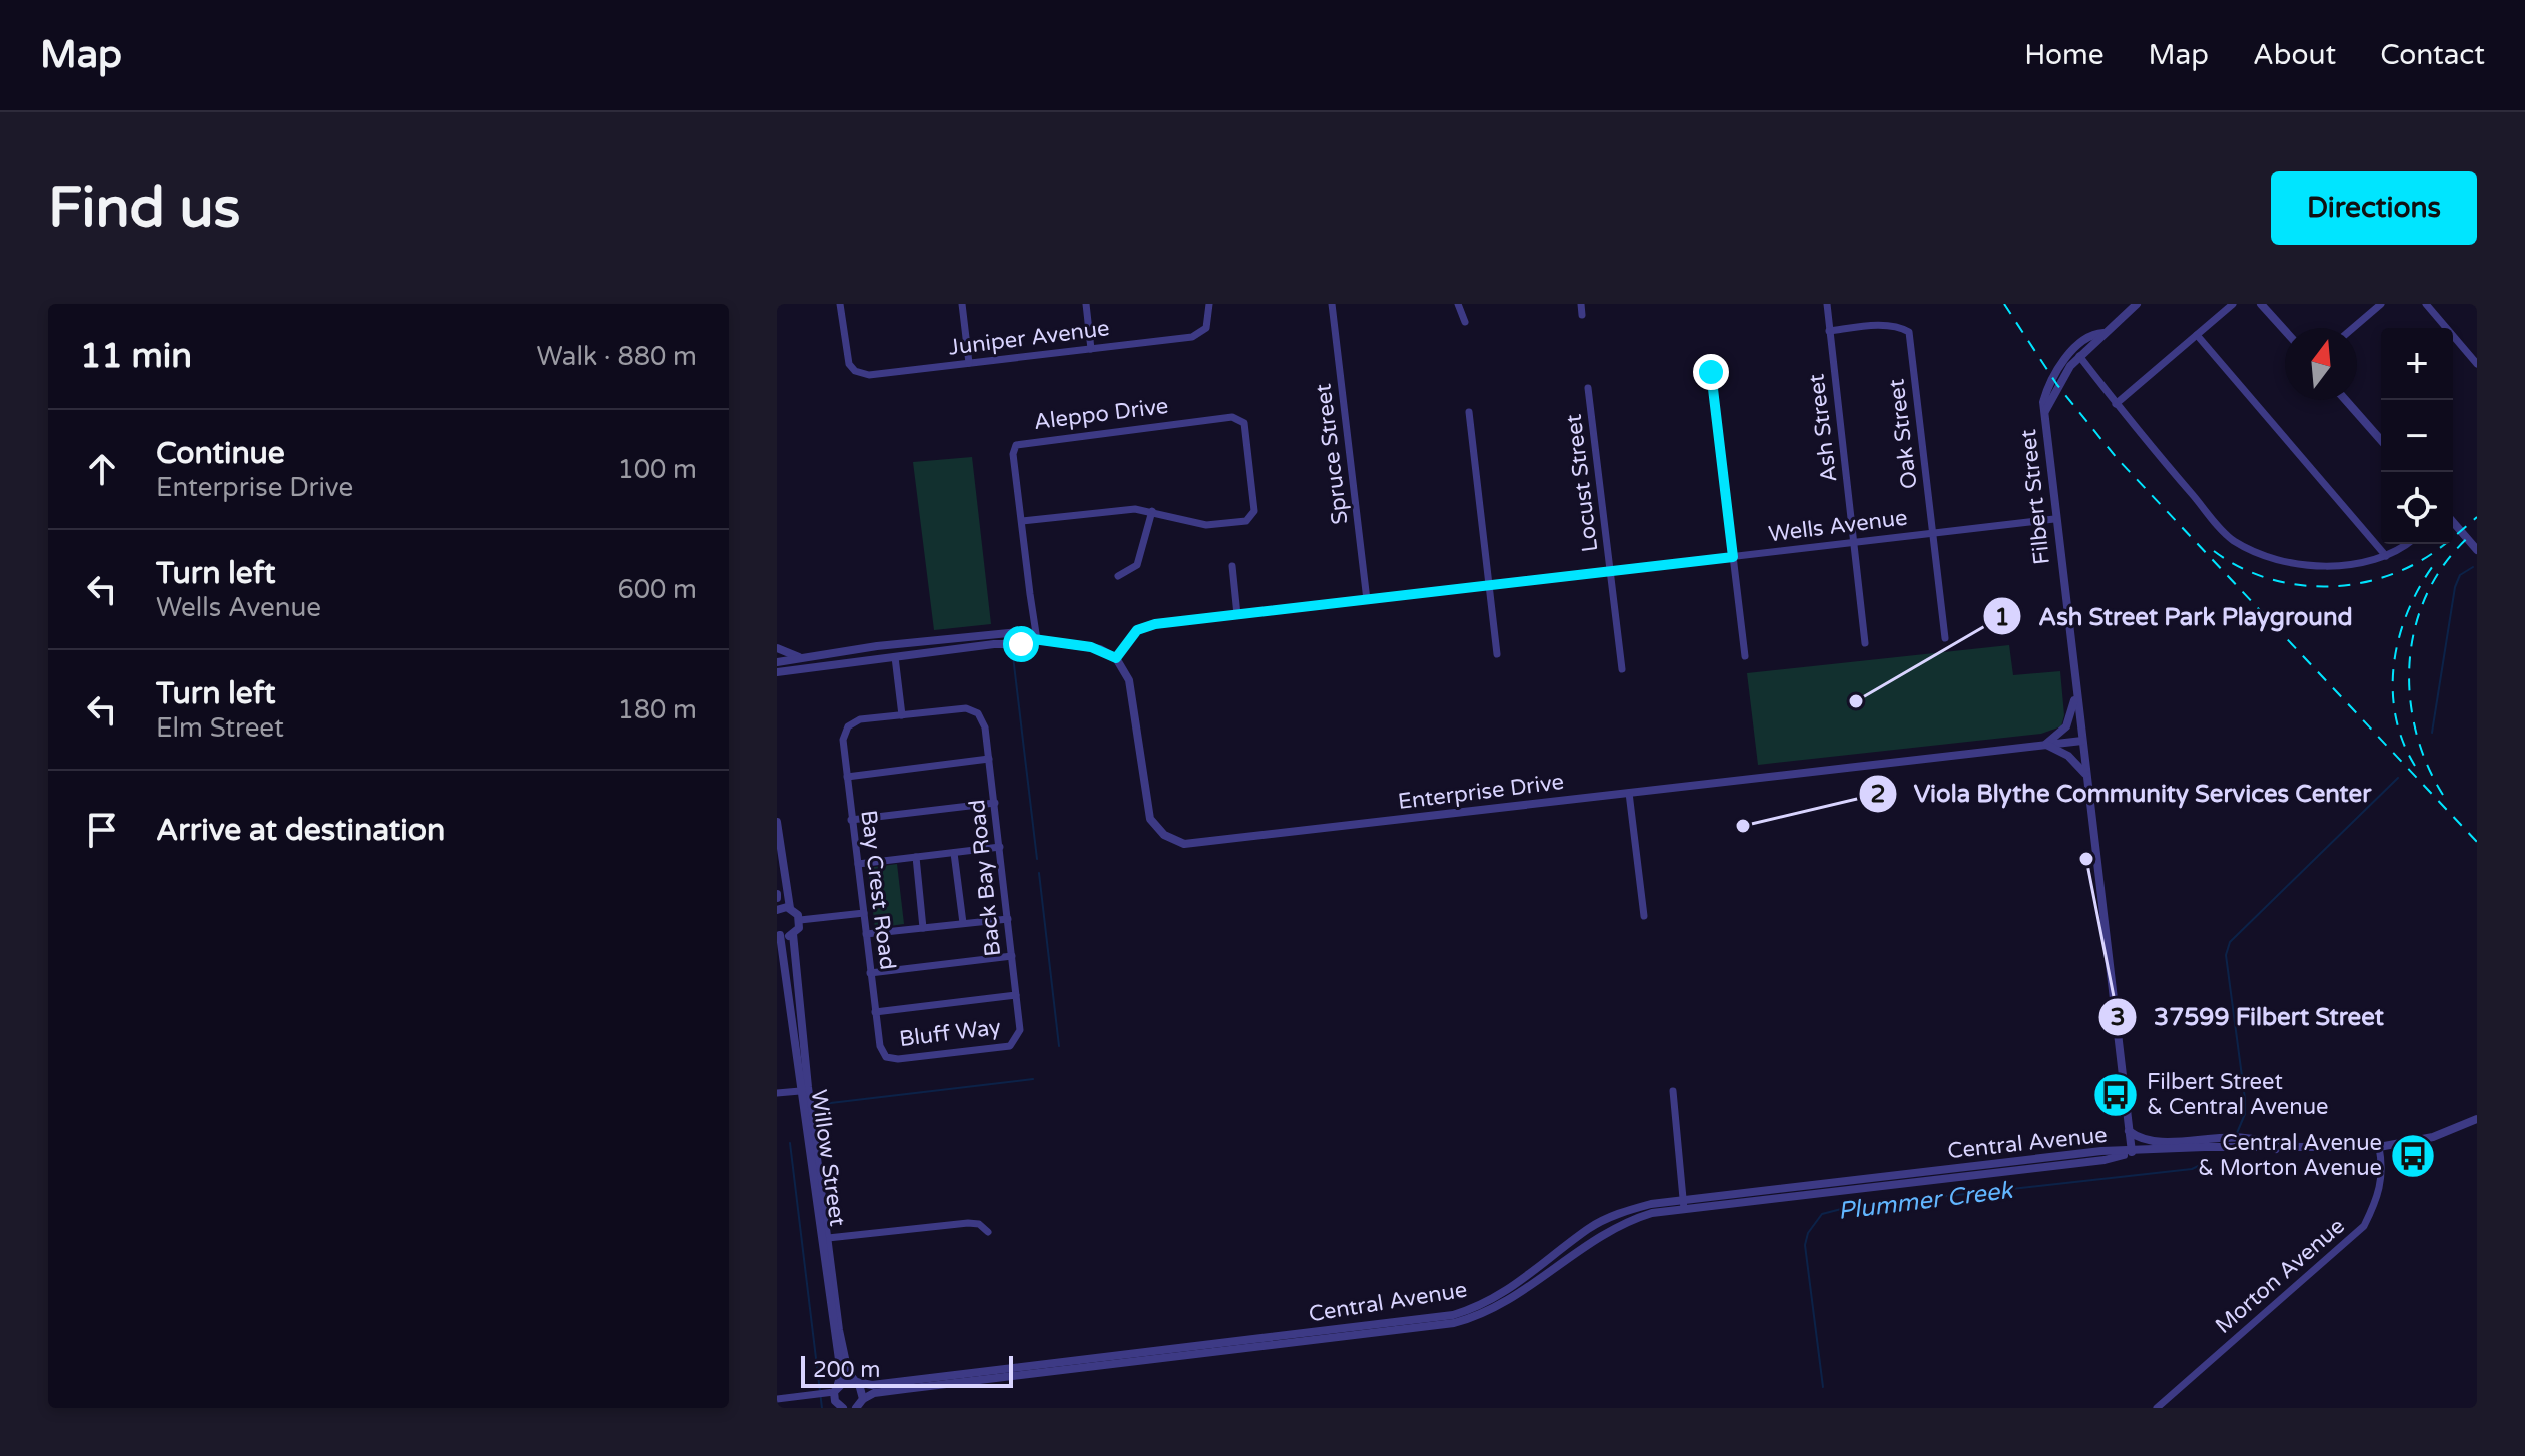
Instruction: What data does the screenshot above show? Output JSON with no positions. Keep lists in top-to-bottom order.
{
  "streets": {
    "street": [
      "Juniper Avenue",
      "Aleppo Drive",
      "Ash Street",
      "Oak Street",
      "Spruce Street",
      "Locust Street",
      "Filbert Street",
      "Wells Avenue",
      "Enterprise Drive",
      "Back Bay Road",
      "Bay Crest Road",
      "Bluff Way",
      "Central Avenue",
      "Willow Street",
      "Morton Avenue"
    ]
  },
  "crossings": [
    ["Ash Street", "Oak Street"],
    ["Ash Street", "Wells Avenue"],
    ["Oak Street", "Wells Avenue"],
    ["Spruce Street", "Wells Avenue"],
    ["Locust Street", "Wells Avenue"],
    ["Filbert Street", "Wells Avenue"],
    ["Filbert Street", "Enterprise Drive"],
    ["Filbert Street", "Central Avenue"],
    ["Wells Avenue", "Enterprise Drive"],
    ["Back Bay Road", "Bay Crest Road"],
    ["Back Bay Road", "Bluff Way"],
    ["Bay Crest Road", "Bluff Way"],
    ["Central Avenue", "Willow Street"],
    ["Central Avenue", "Morton Avenue"]
  ],
  "water": ["Plummer Creek"],
  "places": {
    "other": ["Ash Street Park Playground", "Viola Blythe Community Services Center", "37599 Filbert Street"],
    "bus stop": ["Filbert Street & Central Avenue", "Central Avenue & Morton Avenue"]
  },
  "scale_bar": "200 m",
  "north": "top",
  "page": {
    "header": "Map",
    "nav": [
      "Home",
      "Map",
      "About",
      "Contact"
    ],
    "buttons": "Directions",
    "title": "Find us",
    "heading": ["11 min", "Walk · 880 m"],
    "map_buttons": ["+", "−"],
    "list": [
      ["Continue", "Enterprise Drive", "100 m"],
      ["Turn left", "Wells Avenue", "600 m"],
      ["Turn left", "Elm Street", "180 m"],
      "Arrive at destination"
    ],
    "scale": "200 m"
  }
}
